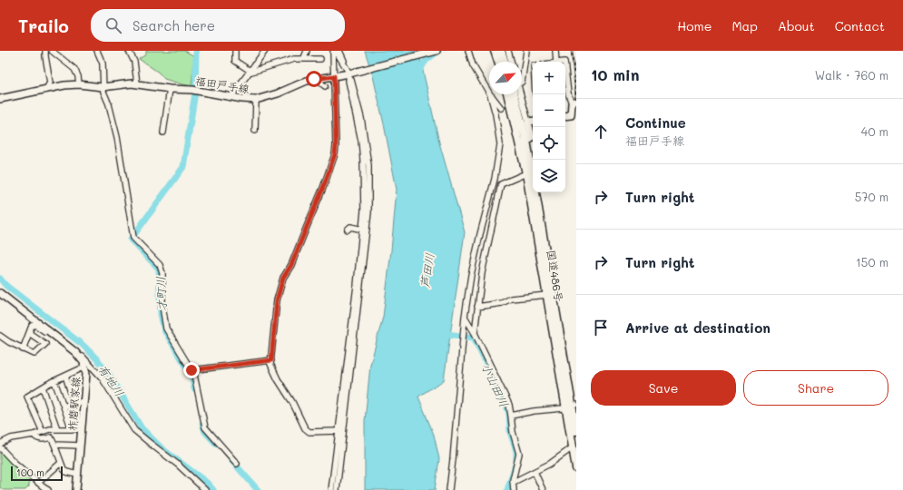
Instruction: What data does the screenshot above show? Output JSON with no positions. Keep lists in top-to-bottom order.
{
  "streets": {
    "highway": ["国道486号"],
    "main road": ["福田戸手線", "柞磨駅家線"]
  },
  "water": [
    "芦田川",
    "才町川",
    "有地川",
    "小山田川"
  ],
  "scale_bar": "100 m",
  "north": "top right",
  "page": {
    "header": "Trailo",
    "search": "Search here",
    "nav": [
      "Home",
      "Map",
      "About",
      "Contact"
    ],
    "heading": ["10 min", "Walk · 760 m"],
    "map_buttons": ["+", "−"],
    "list": [
      ["Continue", "福田戸手線", "40 m"],
      ["Turn right", "570 m"],
      ["Turn right", "150 m"],
      "Arrive at destination"
    ],
    "buttons": ["Save", "Share"],
    "scale": "100 m"
  }
}
